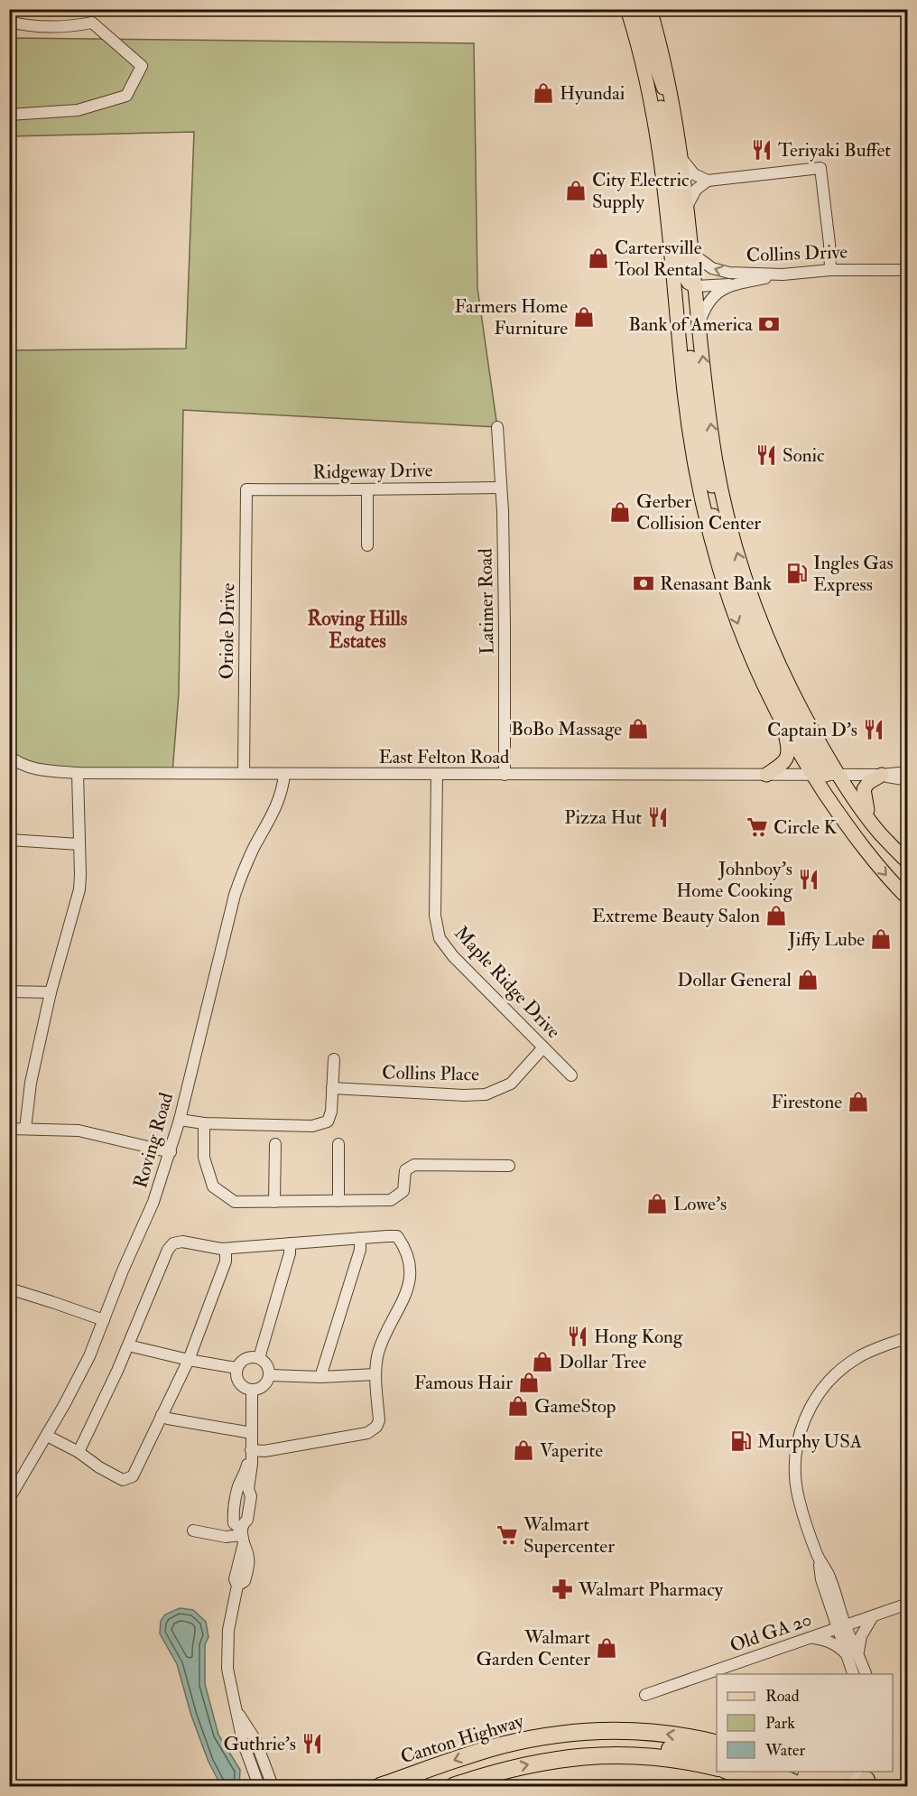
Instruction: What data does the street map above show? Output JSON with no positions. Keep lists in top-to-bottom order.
{
  "streets": {
    "highway": ["Canton Highway"],
    "street": [
      "Collins Drive",
      "Ridgeway Drive",
      "Latimer Road",
      "Oriole Drive",
      "East Felton Road",
      "Maple Ridge Drive",
      "Collins Place",
      "Roving Road",
      "Old GA 20"
    ]
  },
  "crossings": [
    ["Ridgeway Drive", "Latimer Road"],
    ["Ridgeway Drive", "Oriole Drive"],
    ["Latimer Road", "East Felton Road"],
    ["Oriole Drive", "East Felton Road"],
    ["East Felton Road", "Maple Ridge Drive"],
    ["East Felton Road", "Roving Road"],
    ["Maple Ridge Drive", "Collins Place"]
  ],
  "districts": ["Roving Hills Estates"],
  "places": {
    "shop": [
      "Hyundai",
      "City Electric Supply",
      "Cartersville Tool Rental",
      "Farmers Home Furniture",
      "Gerber Collision Center",
      "BoBo Massage",
      "Extreme Beauty Salon",
      "Jiffy Lube",
      "Dollar General",
      "Firestone",
      "Lowe's",
      "Dollar Tree",
      "Famous Hair",
      "GameStop",
      "Vaperite",
      "Walmart Garden Center"
    ],
    "restaurant": [
      "Teriyaki Buffet",
      "Sonic",
      "Captain D's",
      "Pizza Hut",
      "Johnboy’s Home Cooking",
      "Hong Kong",
      "Guthrie's"
    ],
    "bank": ["Bank of America", "Renasant Bank"],
    "fuel station": ["Ingles Gas Express", "Murphy USA"],
    "supermarket": ["Circle K", "Walmart Supercenter"],
    "pharmacy": ["Walmart Pharmacy"]
  },
  "legend": ["Road", "Park", "Water"]
}
